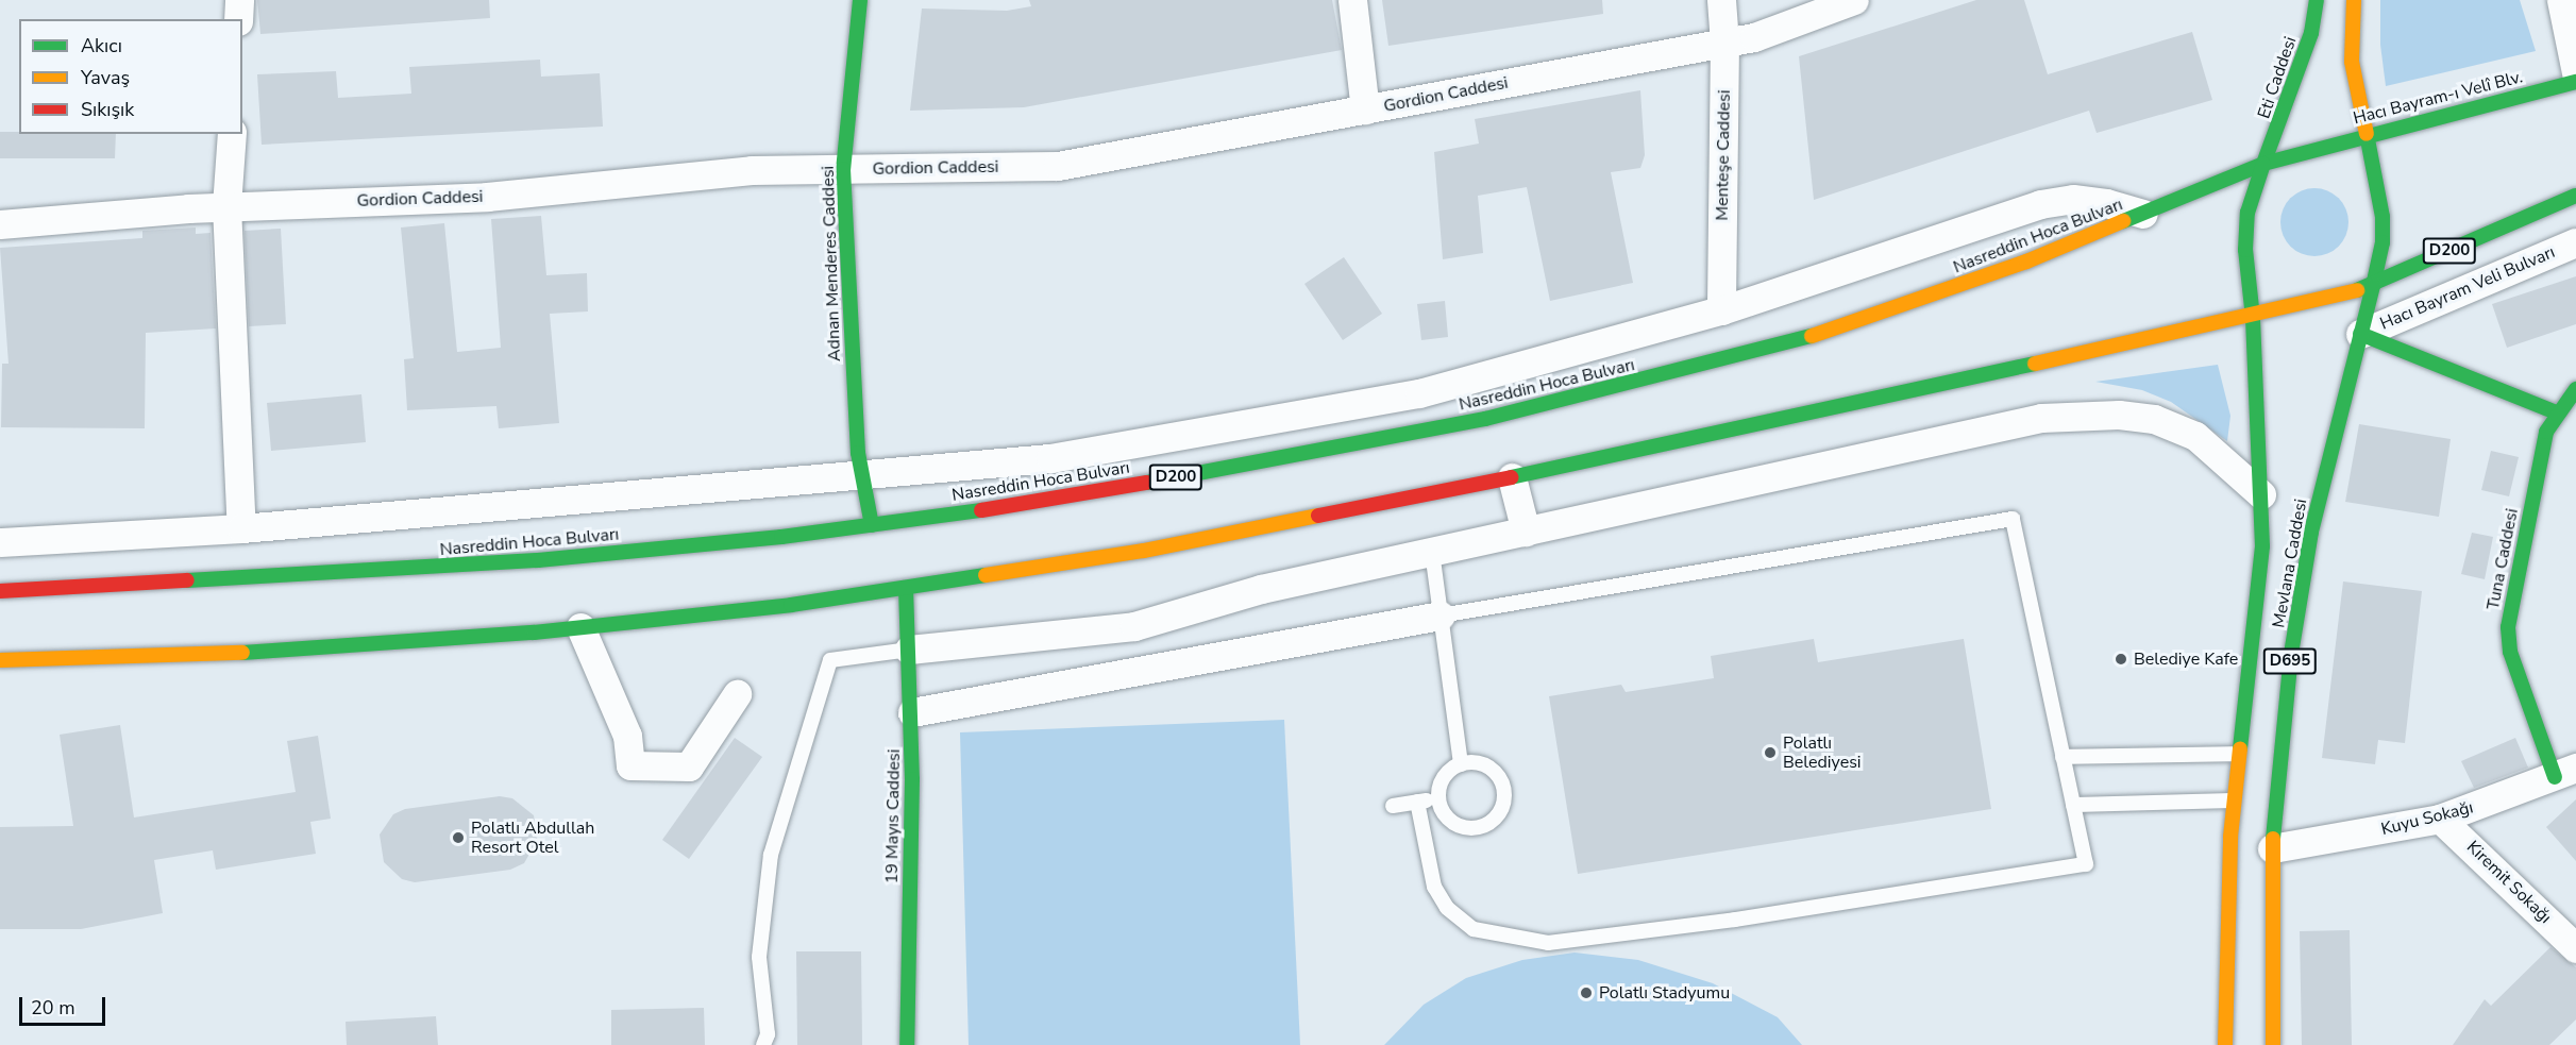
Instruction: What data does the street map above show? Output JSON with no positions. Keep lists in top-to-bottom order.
{
  "streets": {
    "main road": [
      "Eti Caddesi",
      "Hacı Bayram-ı Velî Blv.",
      "Nasreddin Hoca Bulvarı",
      "D200",
      "Adnan Menderes Caddesi",
      "Tuna Caddesi",
      "Mevlana Caddesi",
      "D695",
      "19 Mayıs Caddesi"
    ],
    "street": [
      "Gordion Caddesi",
      "Menteşe Caddesi",
      "Hacı Bayram Veli Bulvarı",
      "Kuyu Sokağı",
      "Kiremit Sokağı"
    ]
  },
  "crossings": [
    ["Eti Caddesi", "Nasreddin Hoca Bulvarı"],
    ["Eti Caddesi", "D200"],
    ["Eti Caddesi", "Mevlana Caddesi"],
    ["Gordion Caddesi", "Menteşe Caddesi"],
    ["Gordion Caddesi", "Adnan Menderes Caddesi"],
    ["Hacı Bayram-ı Velî Blv.", "Nasreddin Hoca Bulvarı"],
    ["Hacı Bayram-ı Velî Blv.", "Mevlana Caddesi"],
    ["Nasreddin Hoca Bulvarı", "Adnan Menderes Caddesi"],
    ["D200", "Mevlana Caddesi"],
    ["D200", "19 Mayıs Caddesi"],
    ["Hacı Bayram Veli Bulvarı", "Mevlana Caddesi"],
    ["Tuna Caddesi", "Kuyu Sokağı"],
    ["Mevlana Caddesi", "Kuyu Sokağı"],
    ["Kuyu Sokağı", "Kiremit Sokağı"]
  ],
  "places": [
    "Belediye Kafe",
    "Polatlı Belediyesi",
    "Polatlı Abdullah Resort Otel",
    "Polatlı Stadyumu"
  ],
  "legend": ["Akıcı", "Yavaş", "Sıkışık"],
  "scale_bar": "20 m"
}
